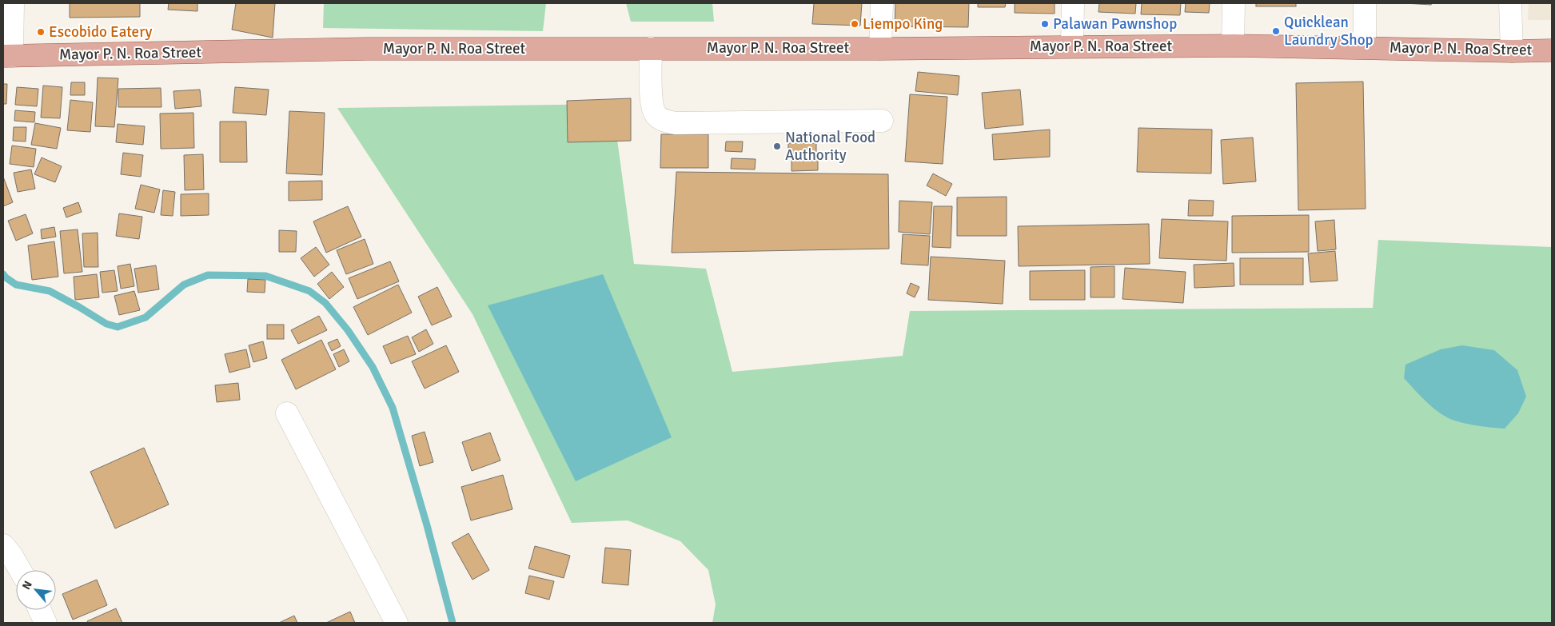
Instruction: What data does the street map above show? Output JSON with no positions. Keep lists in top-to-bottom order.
{
  "streets": {
    "main road": ["Mayor P. N. Roa Street"]
  },
  "places": [
    "Liempo King",
    "Palawan Pawnshop",
    "Quicklean Laundry Shop",
    "Escobido Eatery",
    "National Food Authority"
  ],
  "north": "top left"
}
